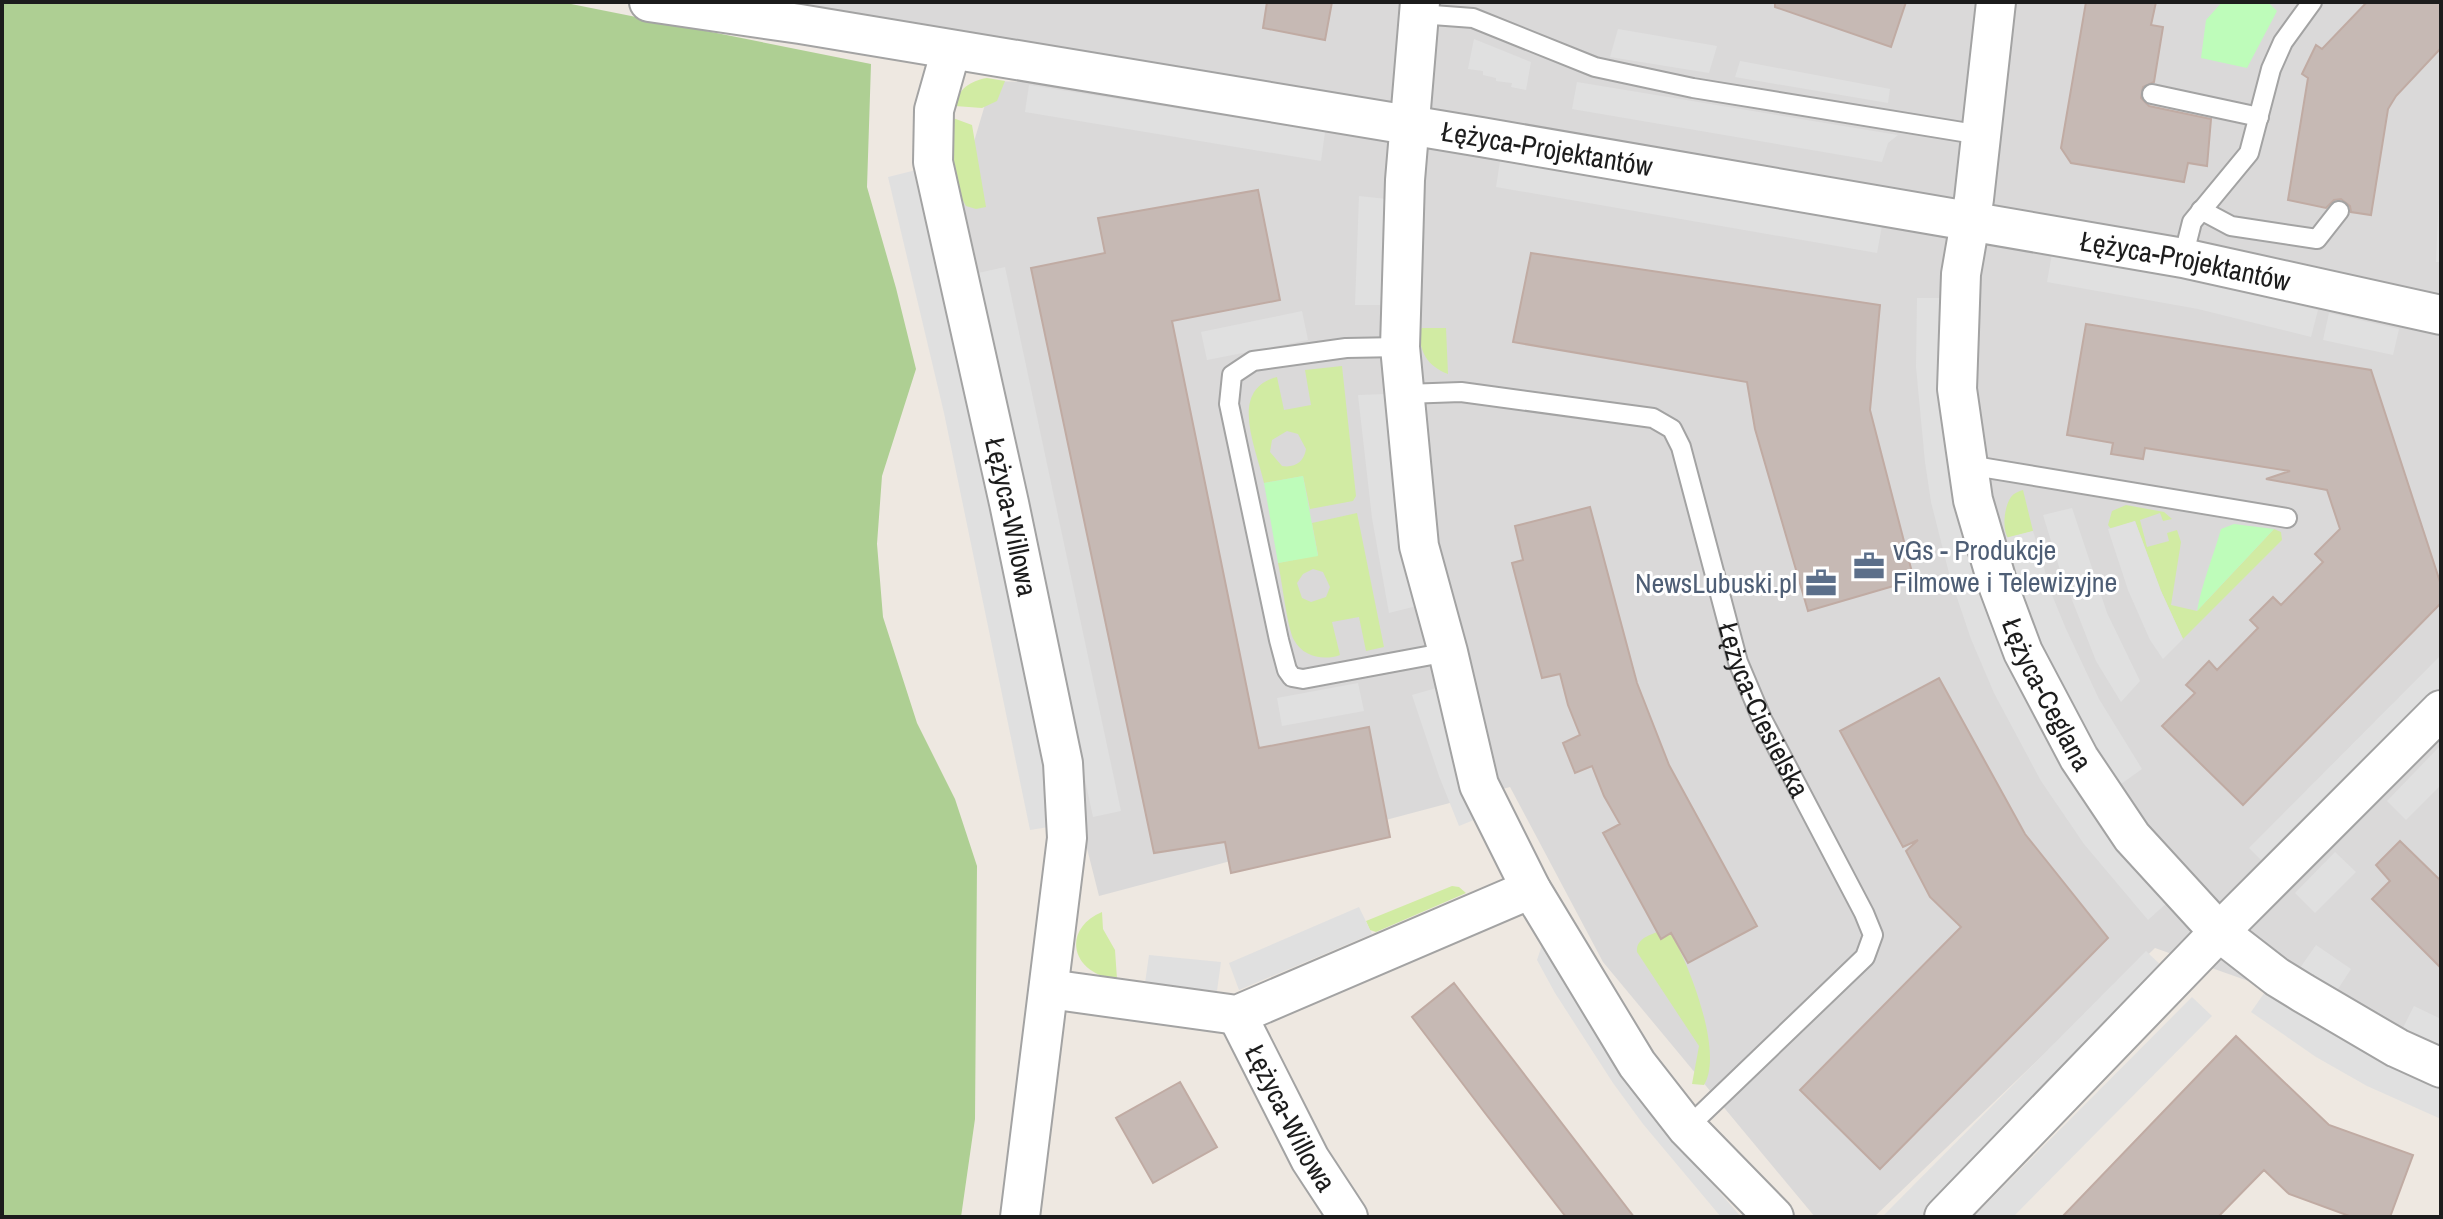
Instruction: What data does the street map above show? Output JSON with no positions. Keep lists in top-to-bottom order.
{
  "streets": {
    "street": ["Łężyca-Projektantów", "Łężyca-Willowa", "Łężyca-Ceglana"],
    "lane": ["Łężyca-Ciesielska"]
  },
  "crossings": [
    ["Łężyca-Projektantów", "Łężyca-Willowa"],
    ["Łężyca-Projektantów", "Łężyca-Ceglana"]
  ],
  "places": {
    "office": ["vGs - Produkcje Filmowe i Telewizyjne", "NewsLubuski.pl"]
  }
}
